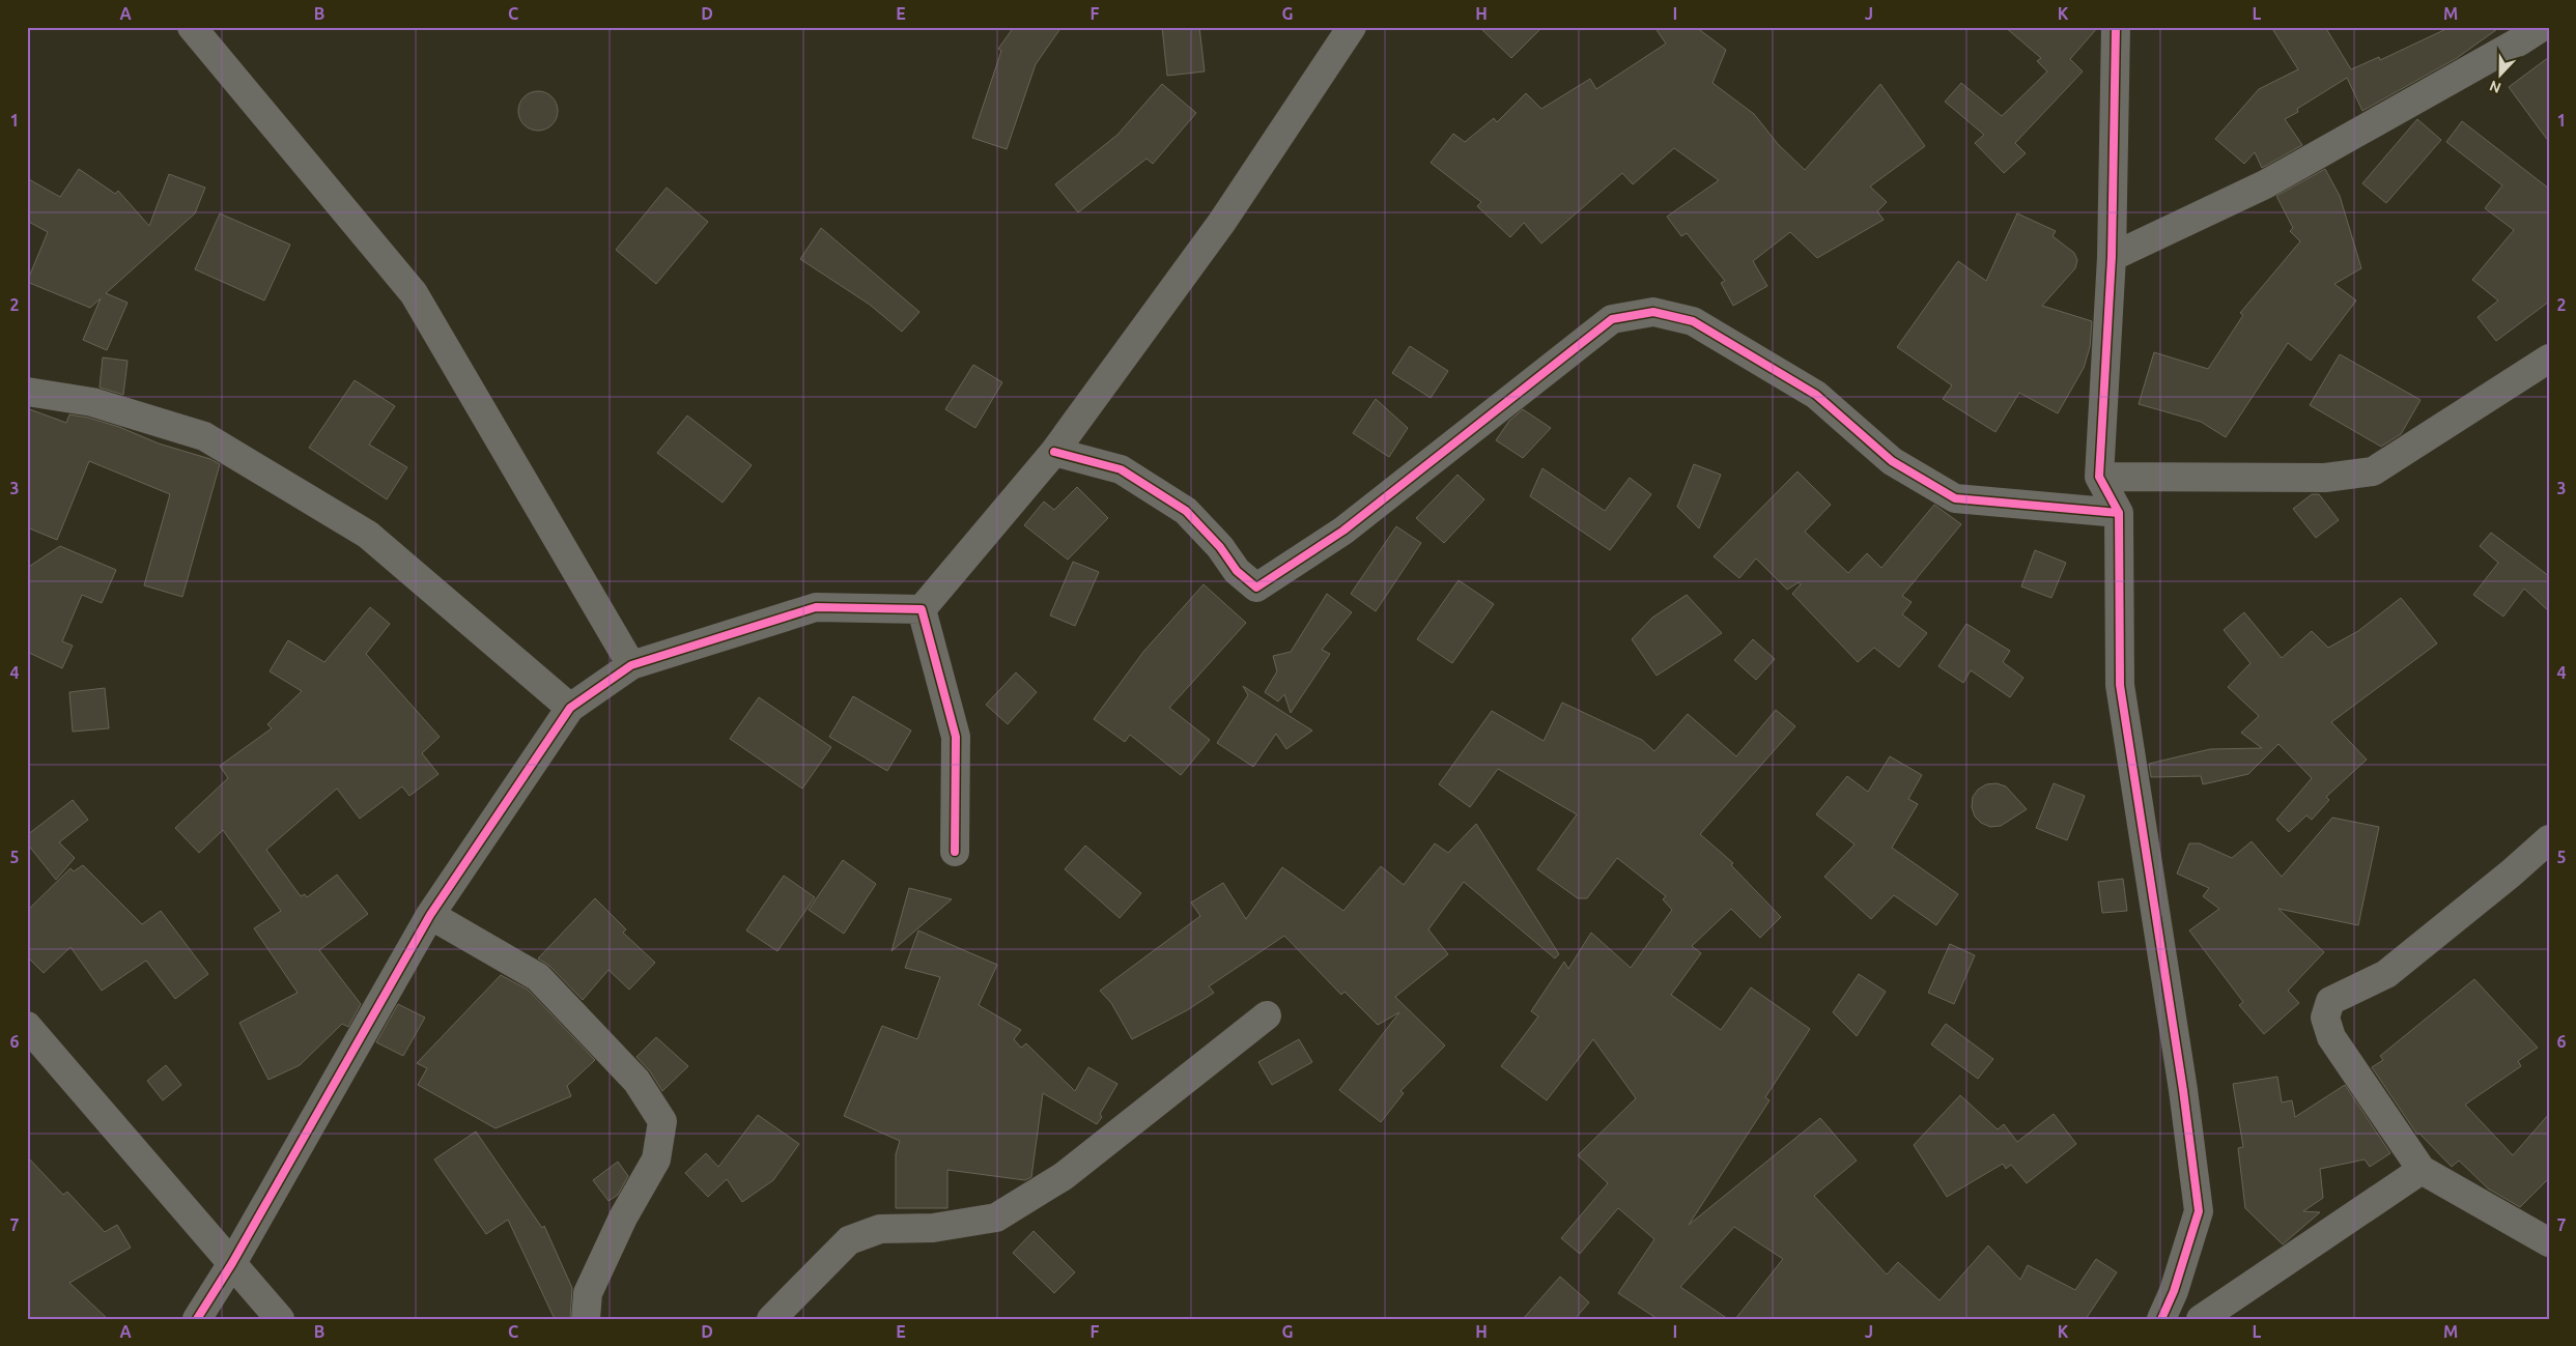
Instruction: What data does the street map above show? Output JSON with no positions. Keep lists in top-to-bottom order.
{
  "north": "bottom",
  "grid": {
    "columns": [
      "A",
      "B",
      "C",
      "D",
      "E",
      "F",
      "G",
      "H",
      "I",
      "J",
      "K",
      "L",
      "M"
    ],
    "rows": [
      "1",
      "2",
      "3",
      "4",
      "5",
      "6",
      "7"
    ]
  }
}
